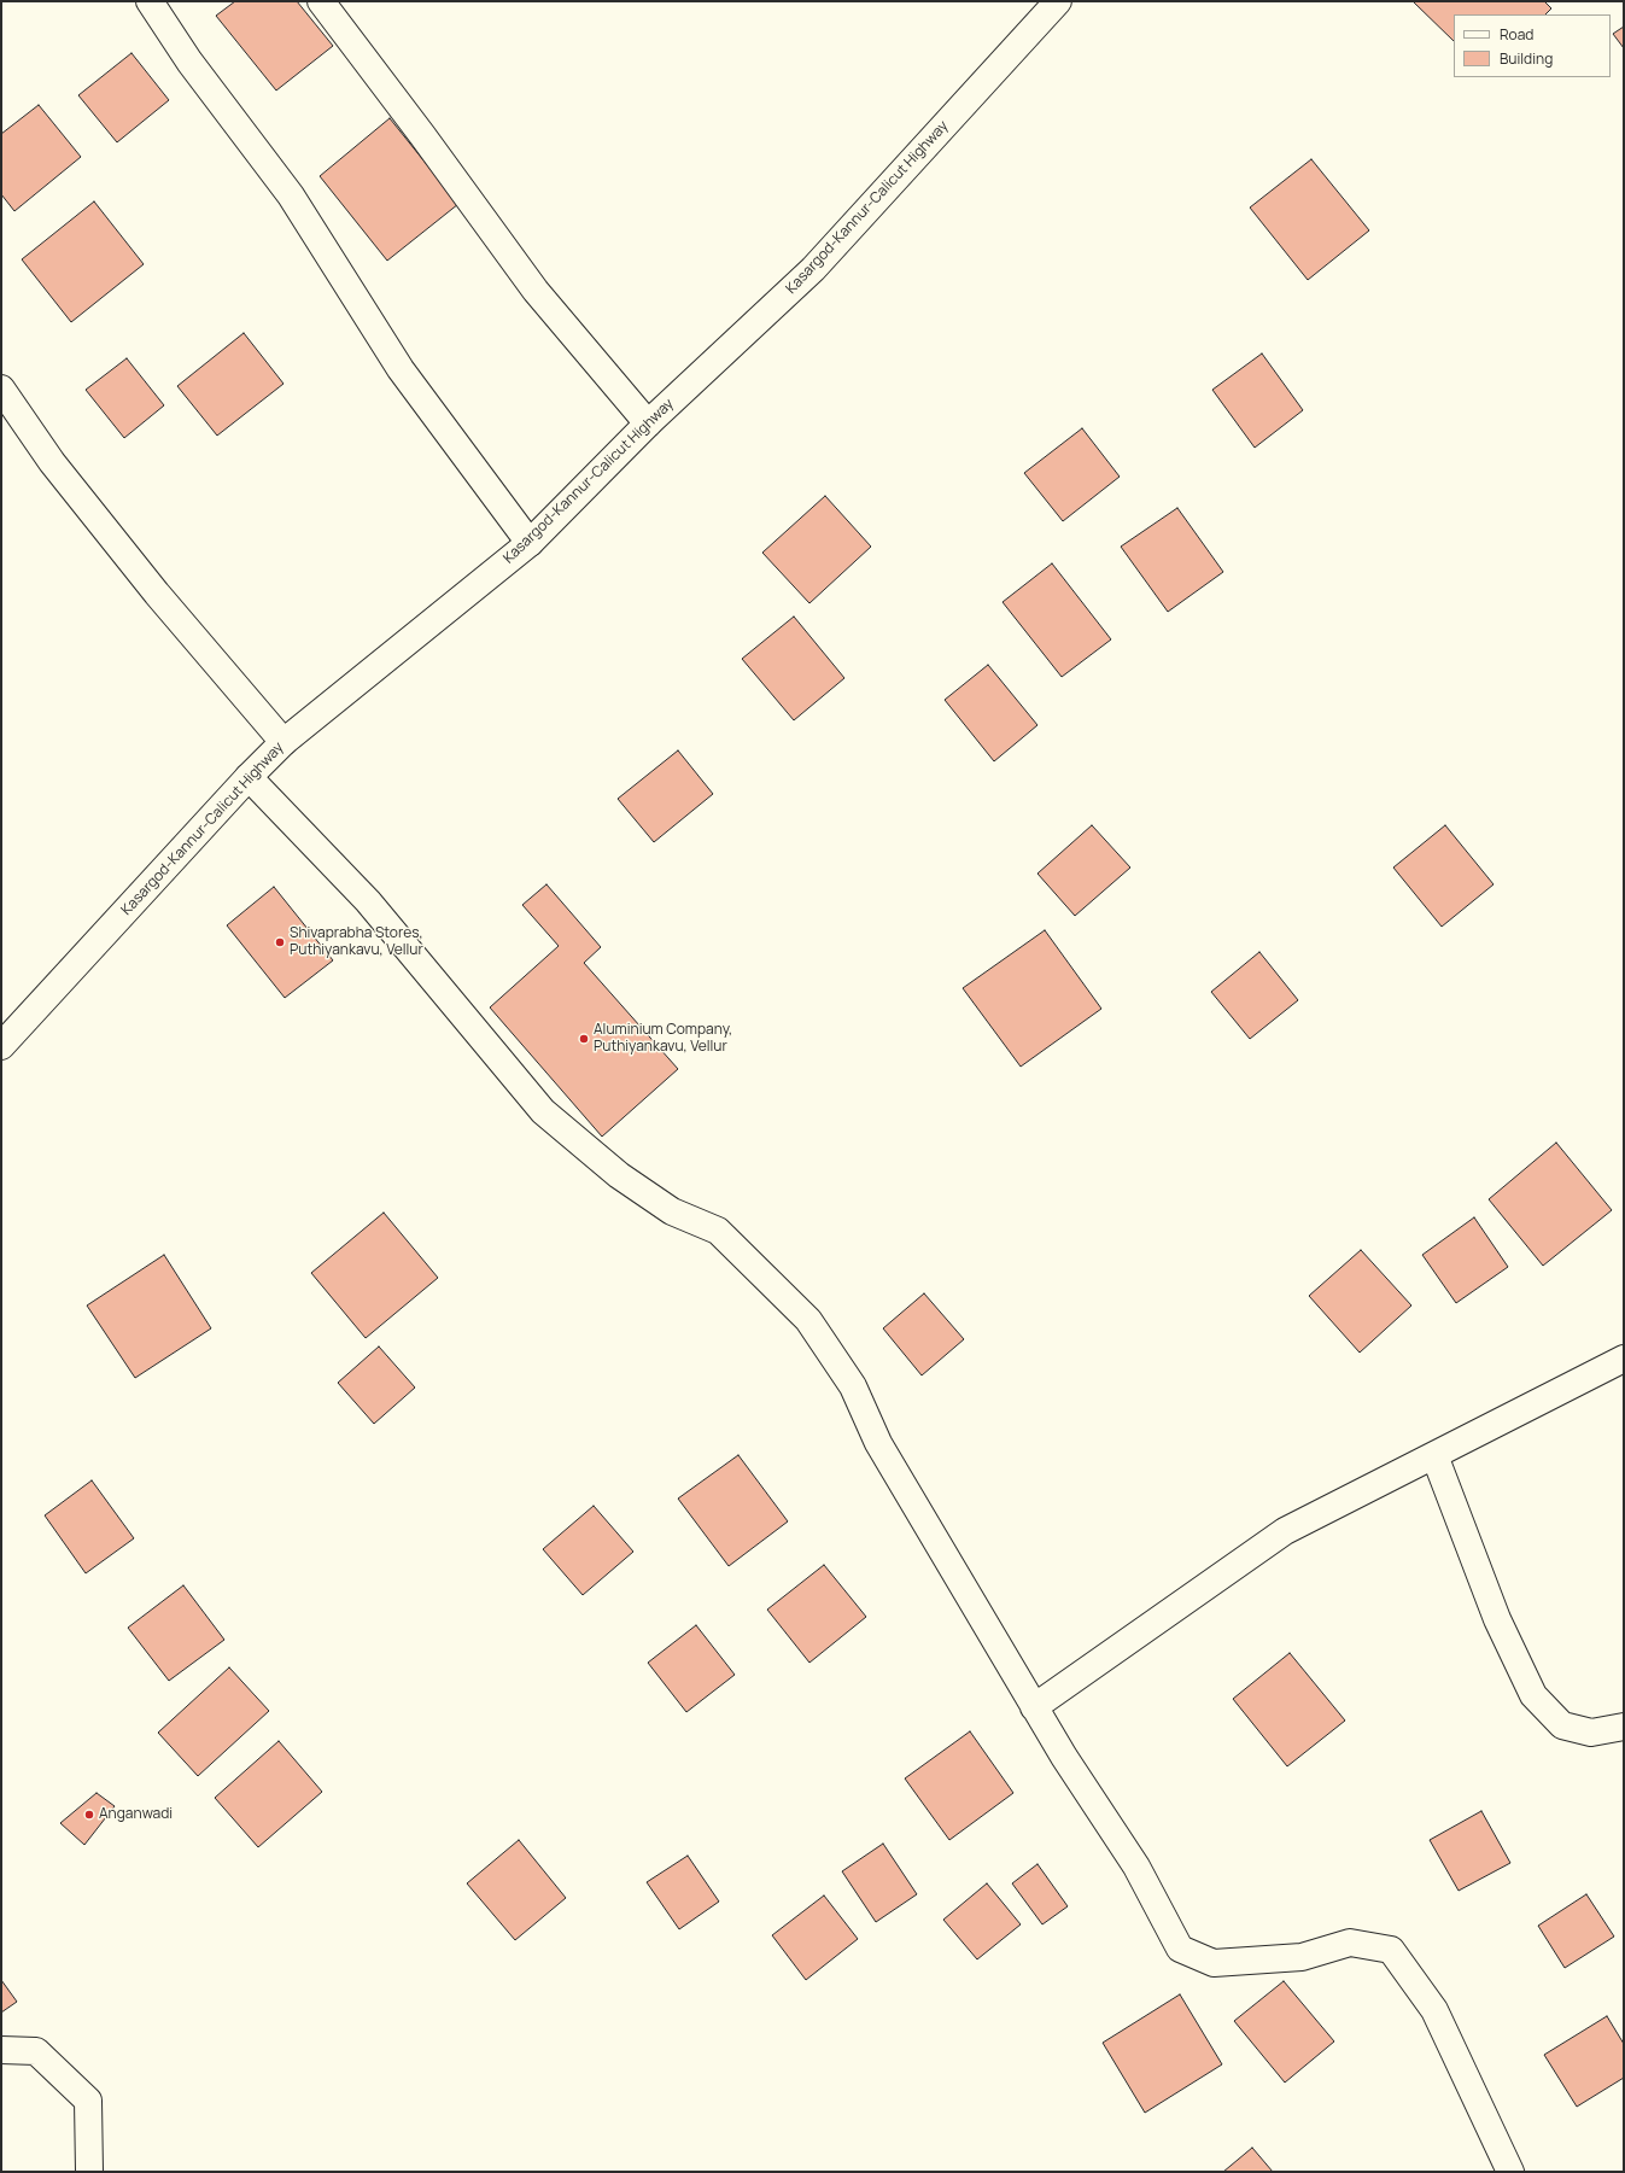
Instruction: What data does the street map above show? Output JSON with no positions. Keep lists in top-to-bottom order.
{
  "streets": {
    "main road": ["Kasargod-Kannur-Calicut Highway"]
  },
  "places": ["Shivaprabha Stores, Puthiyankavu, Vellur", "Aluminium Company, Puthiyankavu, Vellur", "Anganwadi"],
  "legend": ["Road", "Building"]
}
